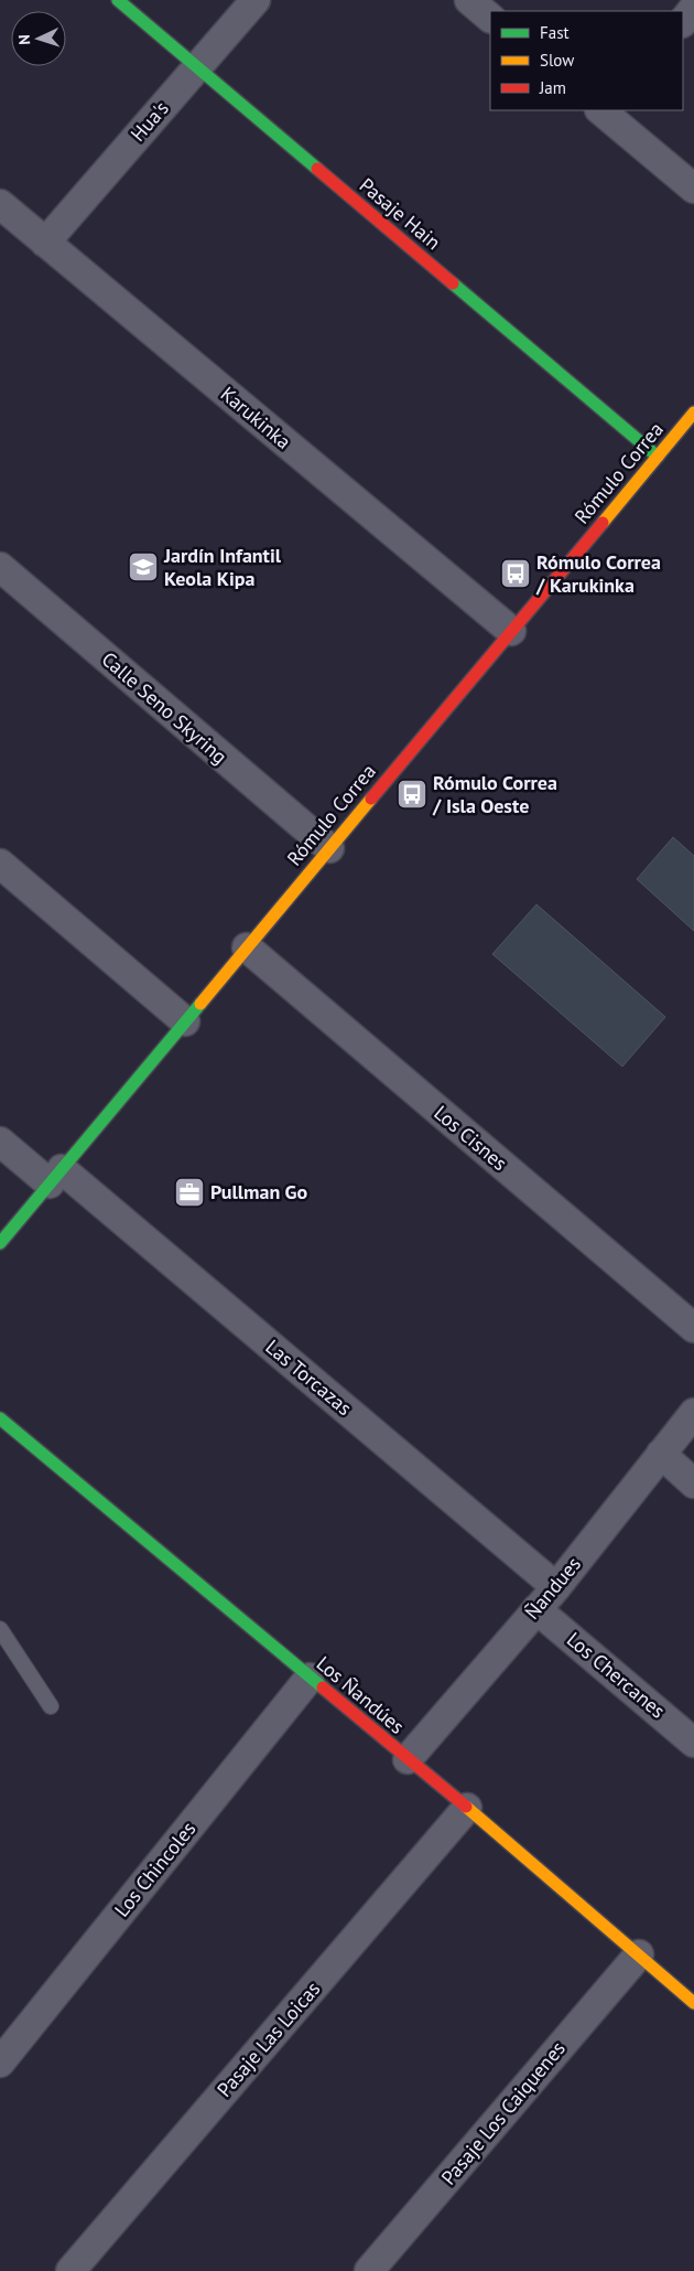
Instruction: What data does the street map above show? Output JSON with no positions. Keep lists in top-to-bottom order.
{
  "streets": {
    "street": [
      "Hua's",
      "Pasaje Hain",
      "Karukinka",
      "Rómulo Correa",
      "Calle Seno Skyring",
      "Los Cisnes",
      "Las Torcazas",
      "Ñandues",
      "Los Chercanes",
      "Los Ñandúes",
      "Los Chincoles",
      "Pasaje Las Loicas",
      "Pasaje Los Caiquenes"
    ]
  },
  "crossings": [
    ["Hua's", "Pasaje Hain"],
    ["Hua's", "Karukinka"],
    ["Pasaje Hain", "Rómulo Correa"],
    ["Karukinka", "Rómulo Correa"],
    ["Rómulo Correa", "Calle Seno Skyring"],
    ["Rómulo Correa", "Los Cisnes"],
    ["Rómulo Correa", "Las Torcazas"],
    ["Las Torcazas", "Ñandues"],
    ["Ñandues", "Los Chercanes"],
    ["Ñandues", "Los Ñandúes"],
    ["Los Ñandúes", "Los Chincoles"],
    ["Los Ñandúes", "Pasaje Las Loicas"],
    ["Los Ñandúes", "Pasaje Los Caiquenes"]
  ],
  "places": {
    "school or university": ["Jardín Infantil Keola Kipa"],
    "bus stop": ["Rómulo Correa / Karukinka", "Rómulo Correa / Isla Oeste"],
    "office": ["Pullman Go"]
  },
  "legend": ["Fast", "Slow", "Jam"],
  "north": "left"
}
